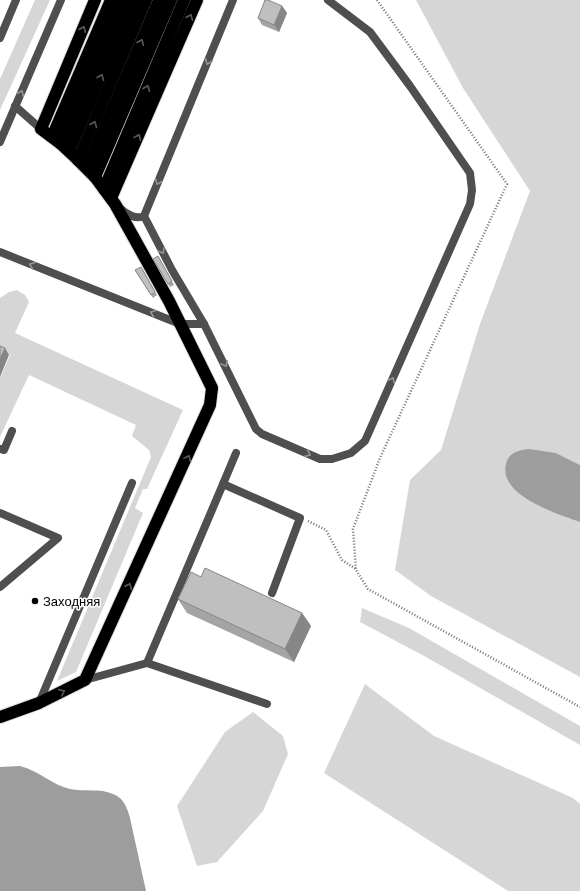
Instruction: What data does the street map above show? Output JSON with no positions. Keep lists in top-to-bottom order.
{
  "places": ["Заходняя"]
}
